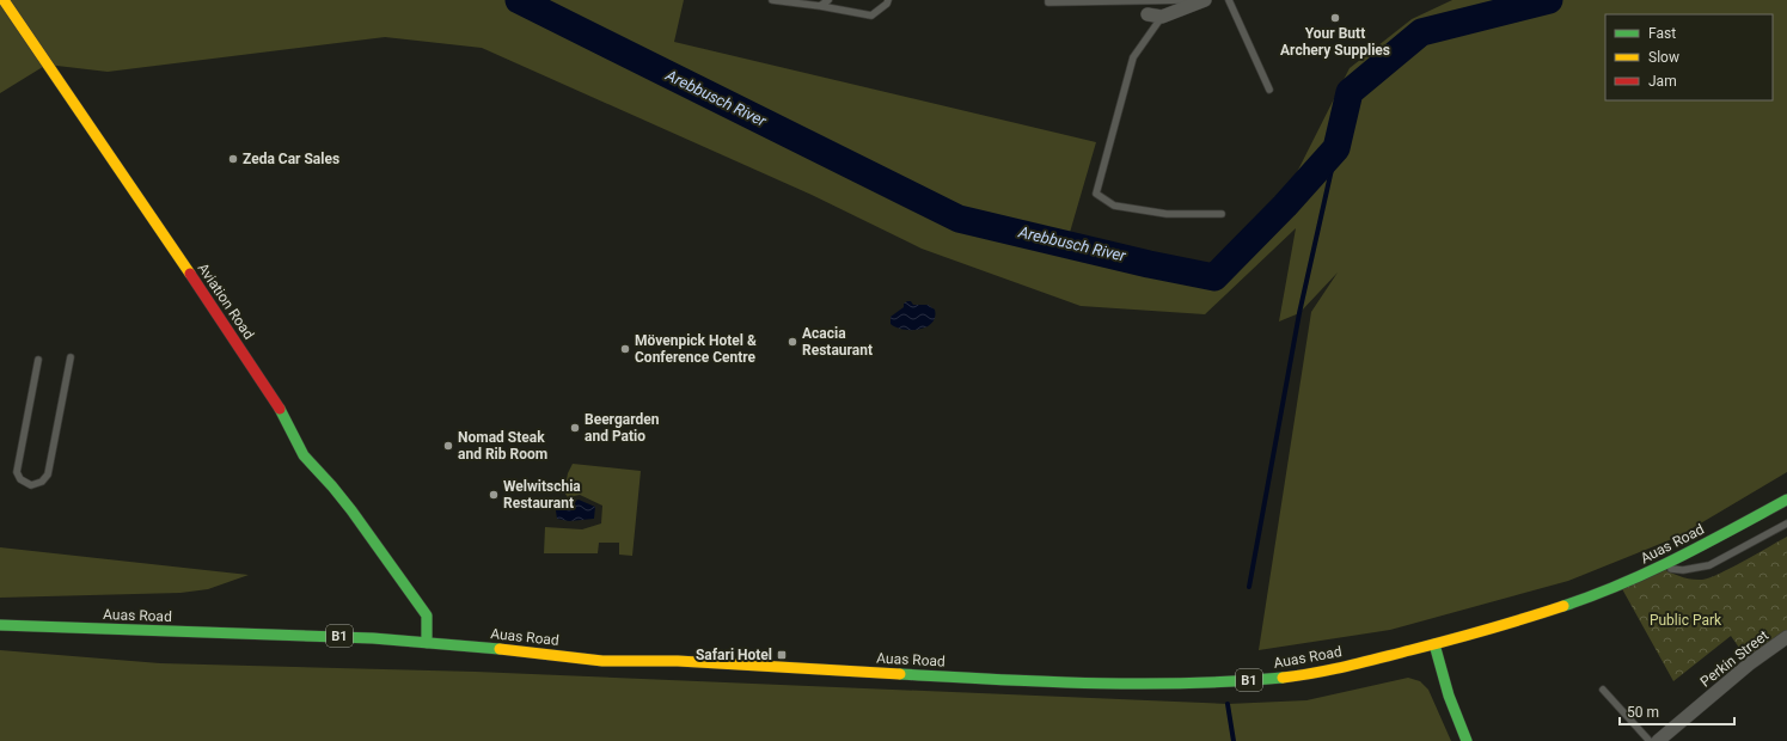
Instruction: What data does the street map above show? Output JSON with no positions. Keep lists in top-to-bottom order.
{
  "streets": {
    "main road": ["Aviation Road", "Auas Road", "B1"],
    "street": ["Perkin Street"]
  },
  "crossings": [
    ["Aviation Road", "Auas Road"]
  ],
  "water": ["Arebbusch River"],
  "parks": ["Public Park"],
  "places": {
    "other": [
      "Your Butt Archery Supplies",
      "Zeda Car Sales",
      "Acacia Restaurant",
      "Mövenpick Hotel & Conference Centre",
      "Beergarden and Patio",
      "Nomad Steak and Rib Room",
      "Welwitschia Restaurant"
    ],
    "transit": ["Safari Hotel"]
  },
  "legend": ["Fast", "Slow", "Jam"],
  "scale_bar": "50 m"
}
